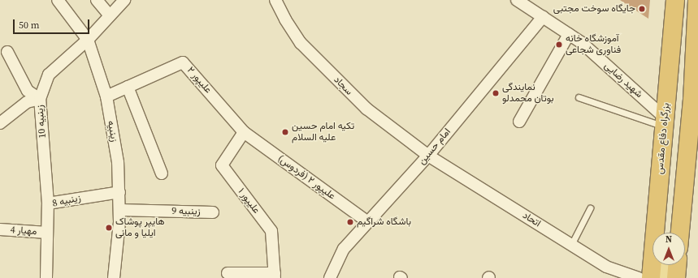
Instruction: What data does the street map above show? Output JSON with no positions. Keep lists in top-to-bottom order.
{
  "streets": {
    "highway": ["بزرگراه دفاع مقدس"],
    "street": [
      "علیپور ۲",
      "شهید رضایی",
      "سجاد",
      "زینبیه 10",
      "زینبیه",
      "امام حسین",
      "علیپور ۲ (فردوس)",
      "زینبیه 8",
      "علیپور ۱",
      "زینبیه 9",
      "اتحاد",
      "مهیار 4"
    ]
  },
  "crossings": [
    ["علیپور ۲", "زینبیه"],
    ["علیپور ۲", "علیپور ۲ (فردوس)"],
    ["علیپور ۲", "علیپور ۱"],
    ["شهید رضایی", "بزرگراه دفاع مقدس"],
    ["شهید رضایی", "امام حسین"],
    ["سجاد", "امام حسین"],
    ["سجاد", "اتحاد"],
    ["زینبیه 10", "زینبیه"],
    ["زینبیه 10", "زینبیه 8"],
    ["زینبیه", "زینبیه 8"],
    ["زینبیه", "زینبیه 9"],
    ["امام حسین", "علیپور ۲ (فردوس)"],
    ["امام حسین", "اتحاد"],
    ["علیپور ۲ (فردوس)", "علیپور ۱"],
    ["زینبیه 8", "مهیار 4"]
  ],
  "places": [
    "جایگاه سوخت مجتبی",
    "آموزشگاه خانه فناوری شجاعی",
    "نمایندگی بوتان محمدلو",
    "تکیه امام حسین علیه السلام",
    "باشگاه شراگیم",
    "هایپر پوشاک ایلیا و مانی"
  ],
  "scale_bar": "50 m",
  "north": "top"
}
